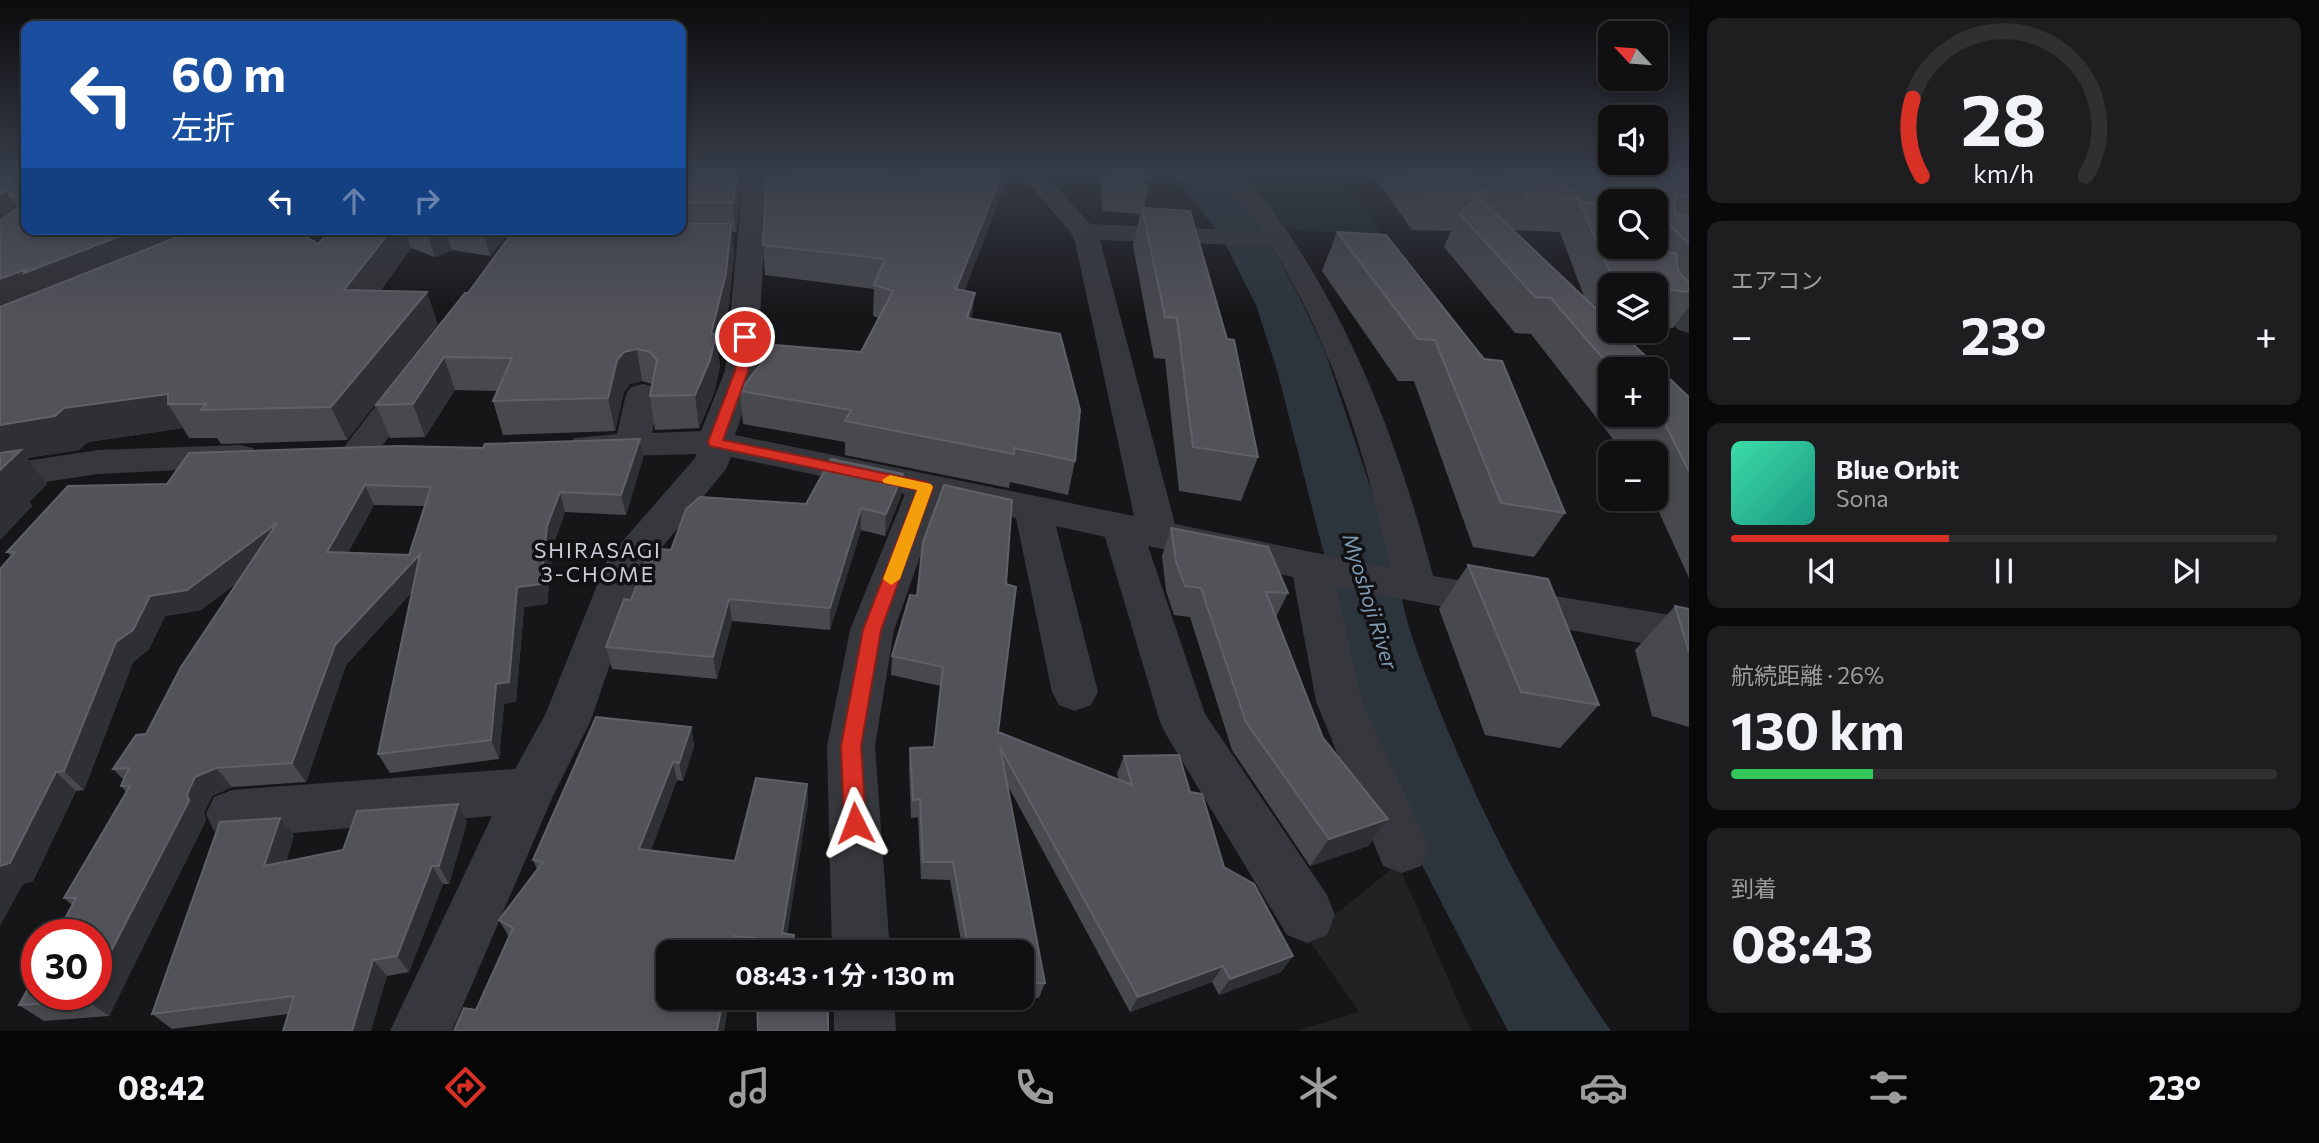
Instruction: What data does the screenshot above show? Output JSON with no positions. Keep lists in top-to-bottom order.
{
  "districts": ["SHIRASAGI 3-CHOME"],
  "water": ["Myoshoji River"],
  "north": "top left",
  "page": {
    "map_buttons": ["+", "−"],
    "turn": ["60 m", "左折"],
    "tile": [
      "エアコン",
      ["航続距離 · 26%", "130 km"],
      ["到着", "08:43"]
    ],
    "heat": ["−", "23°", "+"],
    "song": ["Blue Orbit", "Sona"],
    "limit": "30",
    "trip": "08:43 · 1 分 · 130 m",
    "tabs": ["08:42", "23°"],
    "gauge": ["28", "km/h"]
  }
}
